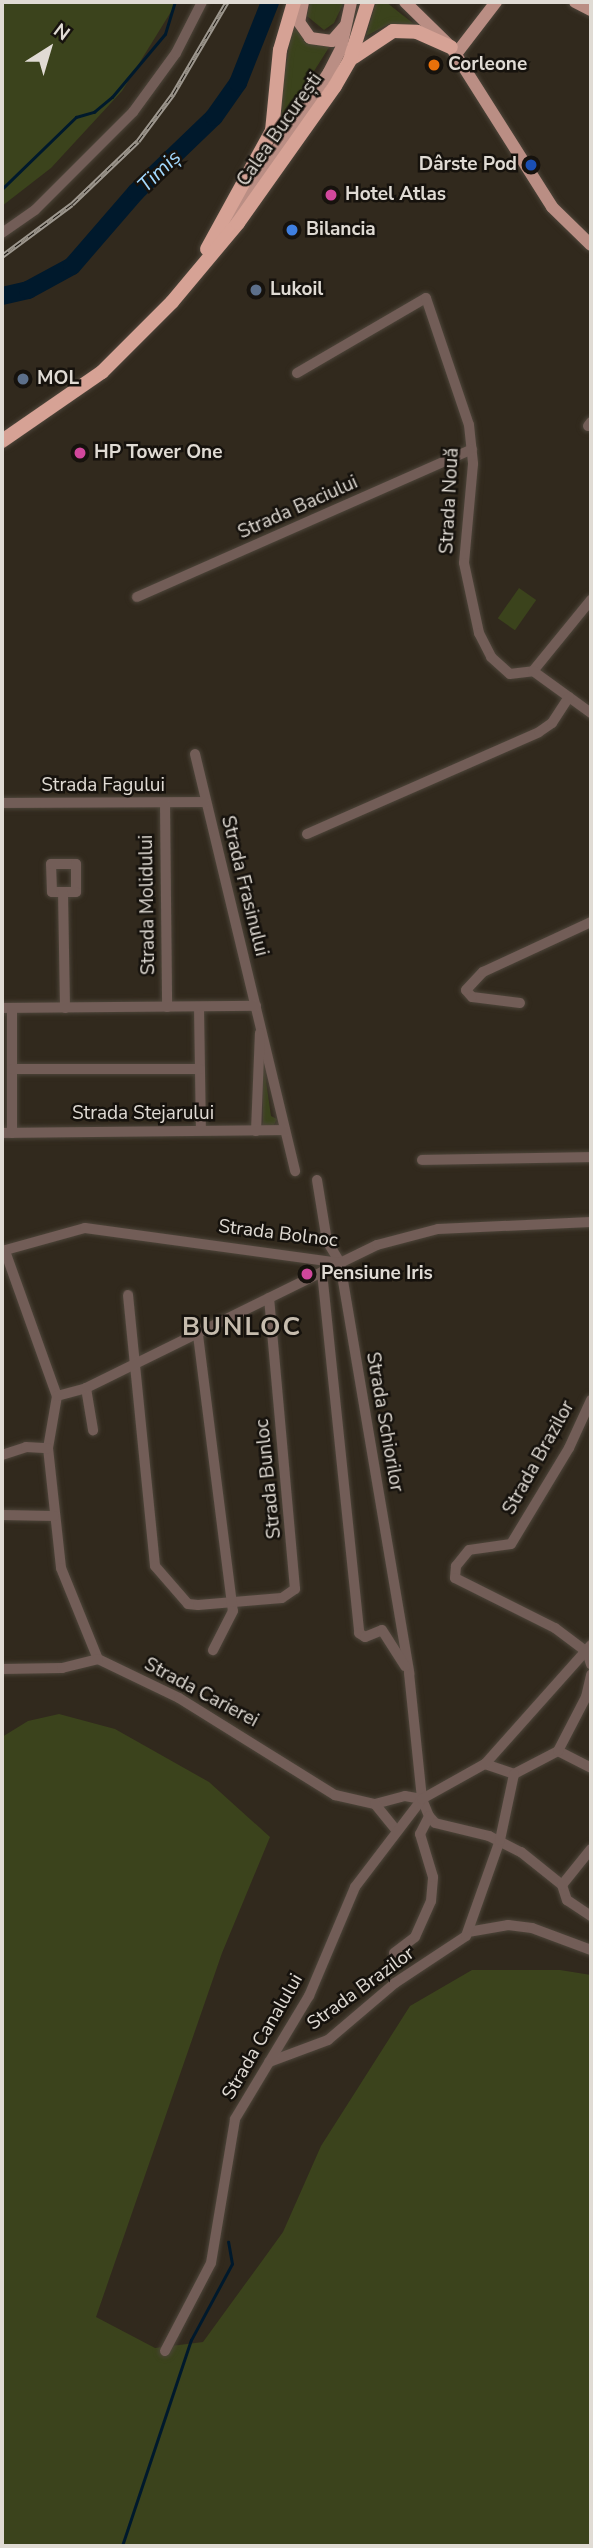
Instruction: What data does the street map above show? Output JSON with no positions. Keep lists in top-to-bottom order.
{
  "streets": {
    "highway": ["Calea București"],
    "street": [
      "Strada Nouă",
      "Strada Baciului",
      "Strada Fagului",
      "Strada Frasinului",
      "Strada Molidului",
      "Strada Stejarului",
      "Strada Bolnoc",
      "Strada Schiorilor",
      "Strada Brazilor",
      "Strada Bunloc",
      "Strada Carierei",
      "Strada Canalului"
    ]
  },
  "crossings": [
    ["Strada Nouă", "Strada Baciului"],
    ["Strada Fagului", "Strada Frasinului"],
    ["Strada Fagului", "Strada Molidului"],
    ["Strada Frasinului", "Strada Stejarului"],
    ["Strada Bolnoc", "Strada Schiorilor"],
    ["Strada Schiorilor", "Strada Carierei"],
    ["Strada Schiorilor", "Strada Canalului"],
    ["Strada Brazilor", "Strada Canalului"],
    ["Strada Carierei", "Strada Canalului"]
  ],
  "districts": ["BUNLOC"],
  "water": ["Timiș"],
  "places": [
    "Corleone",
    "Dârste Pod",
    "Hotel Atlas",
    "Bilancia",
    "Lukoil",
    "MOL",
    "HP Tower One",
    "Pensiune Iris"
  ],
  "north": "top right"
}
